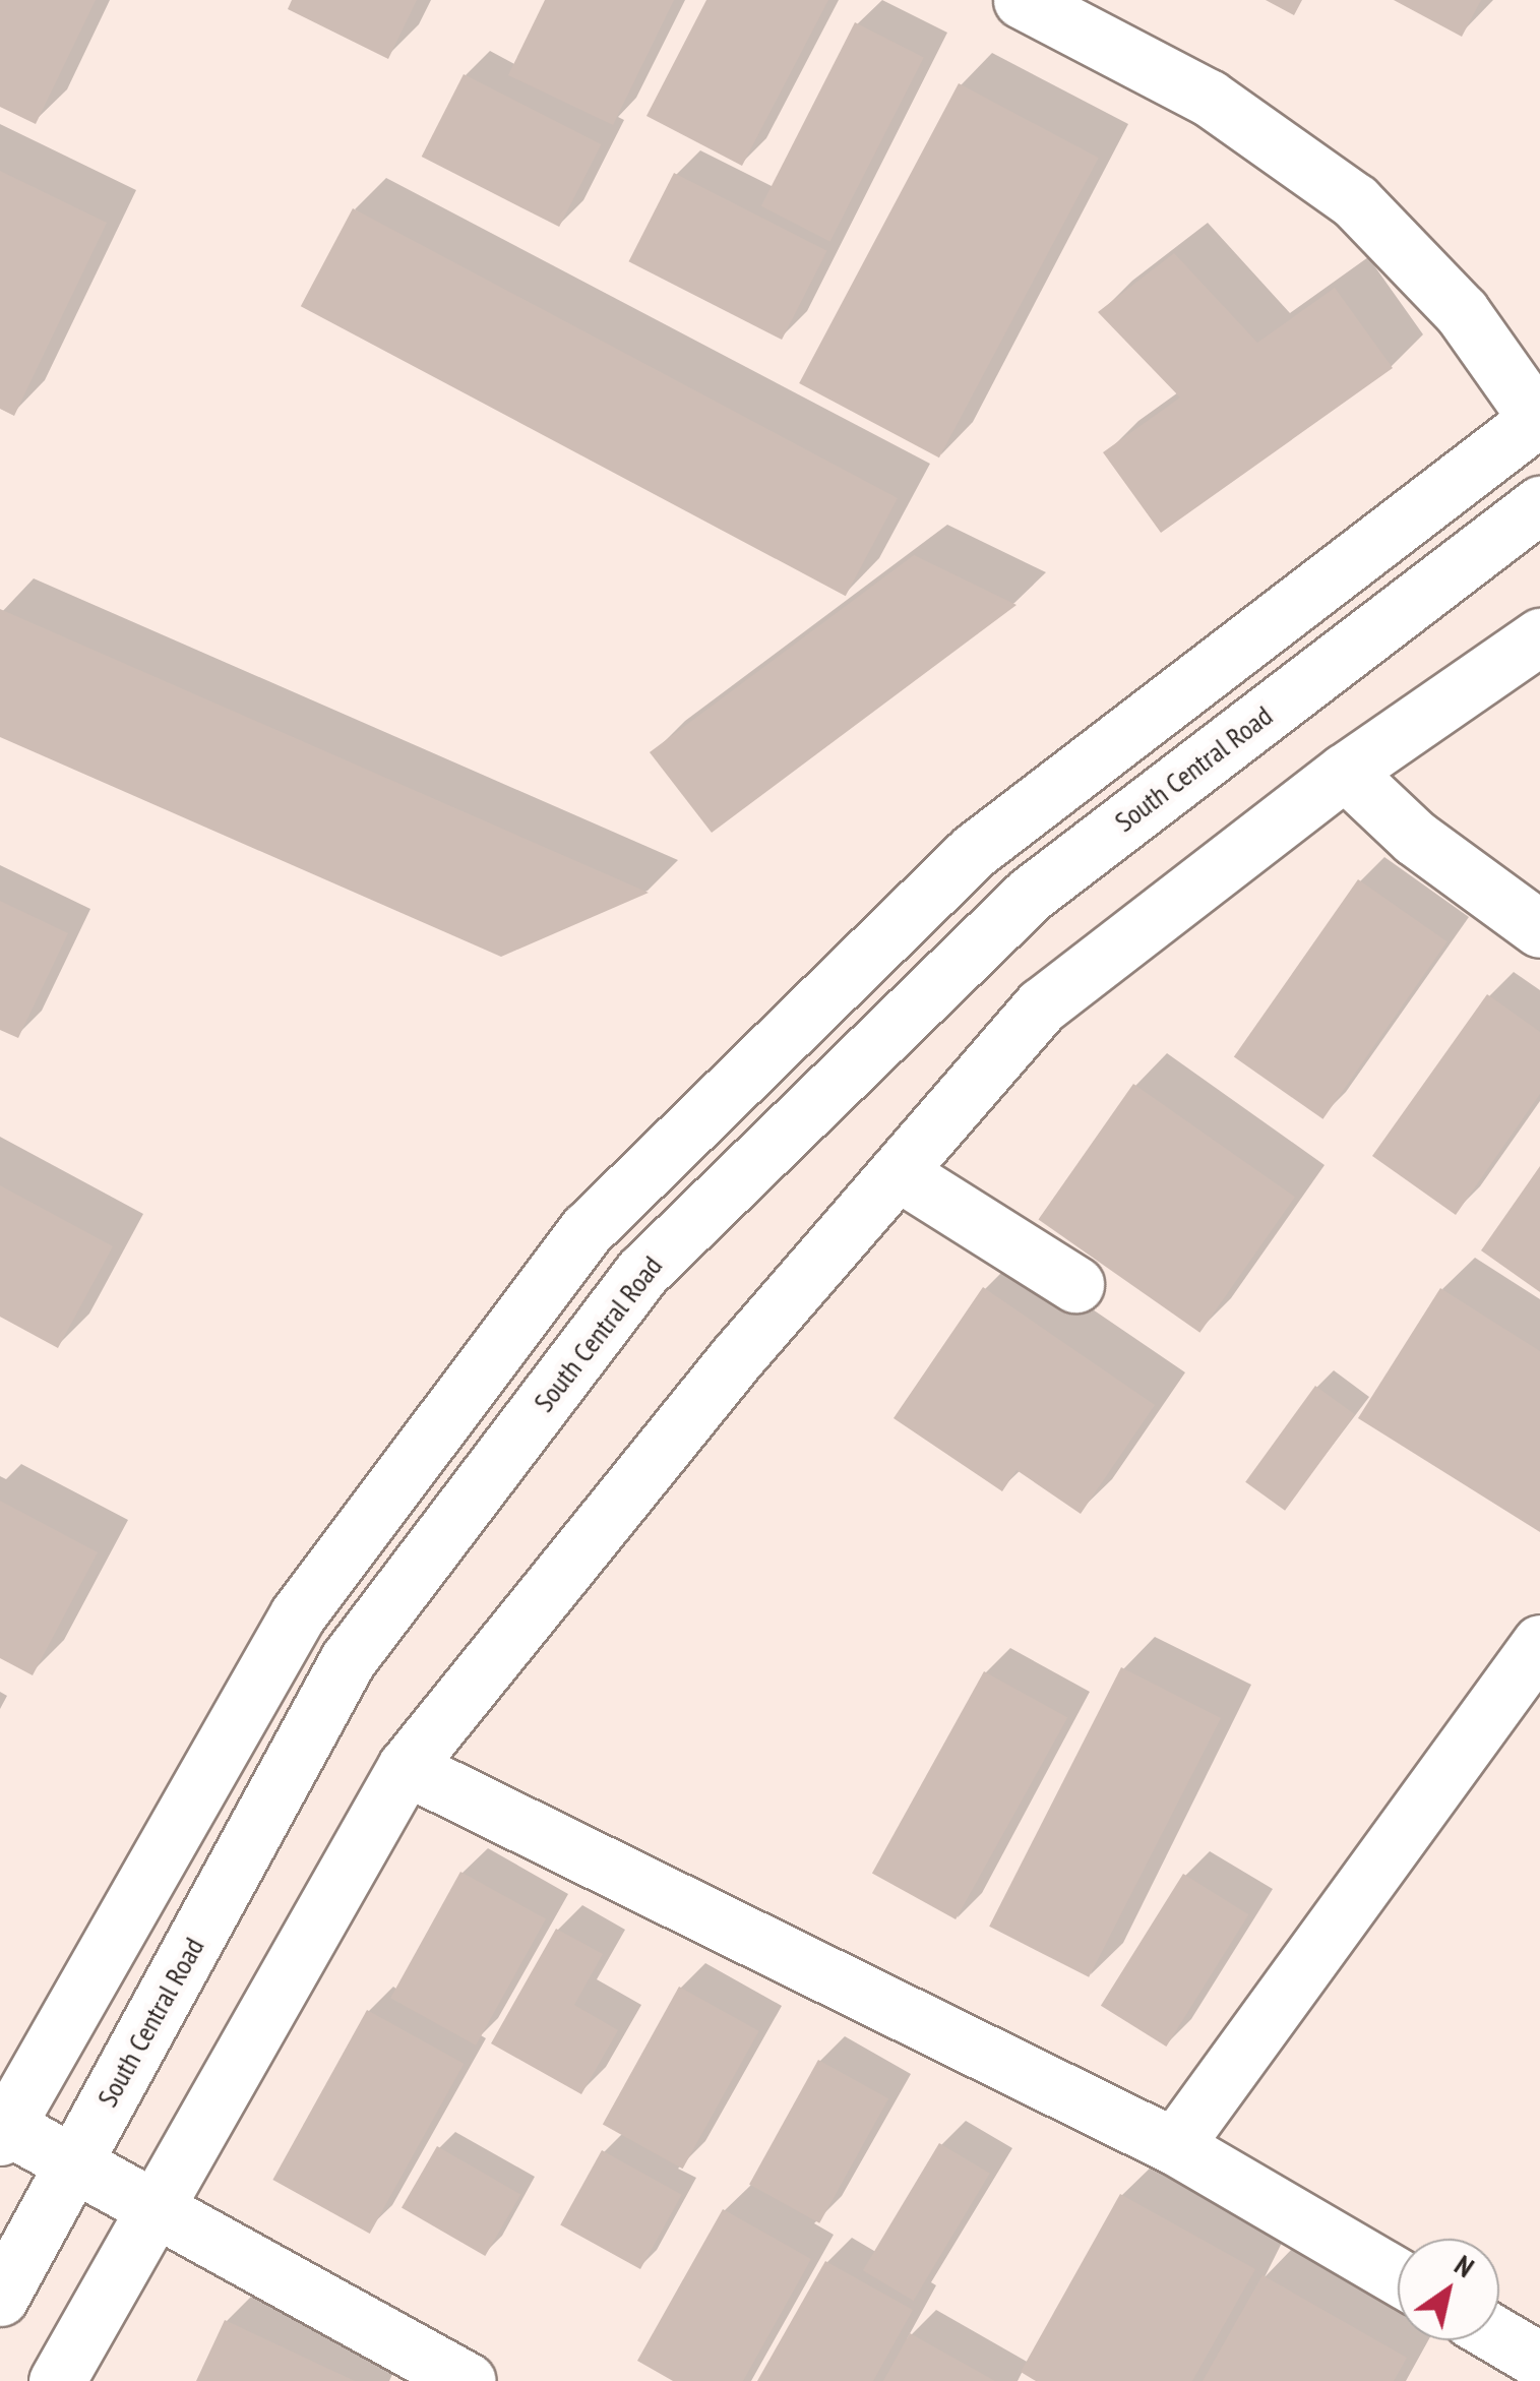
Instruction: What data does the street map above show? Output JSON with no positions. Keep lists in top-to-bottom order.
{
  "streets": {
    "street": ["South Central Road"]
  },
  "north": "top right"
}
